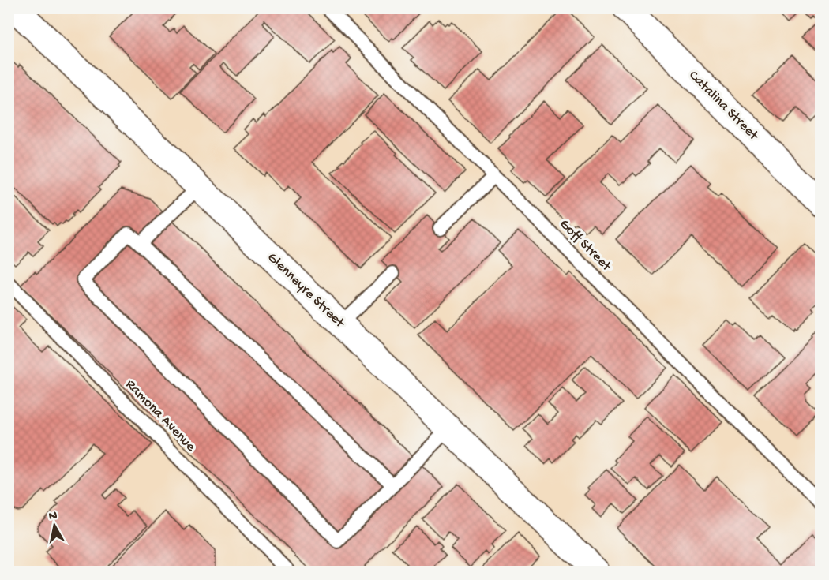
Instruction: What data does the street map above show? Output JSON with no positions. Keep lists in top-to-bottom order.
{
  "streets": {
    "main road": ["Catalina Street", "Glenneyre Street"],
    "lane": ["Goff Street", "Ramona Avenue"]
  },
  "north": "top"
}
